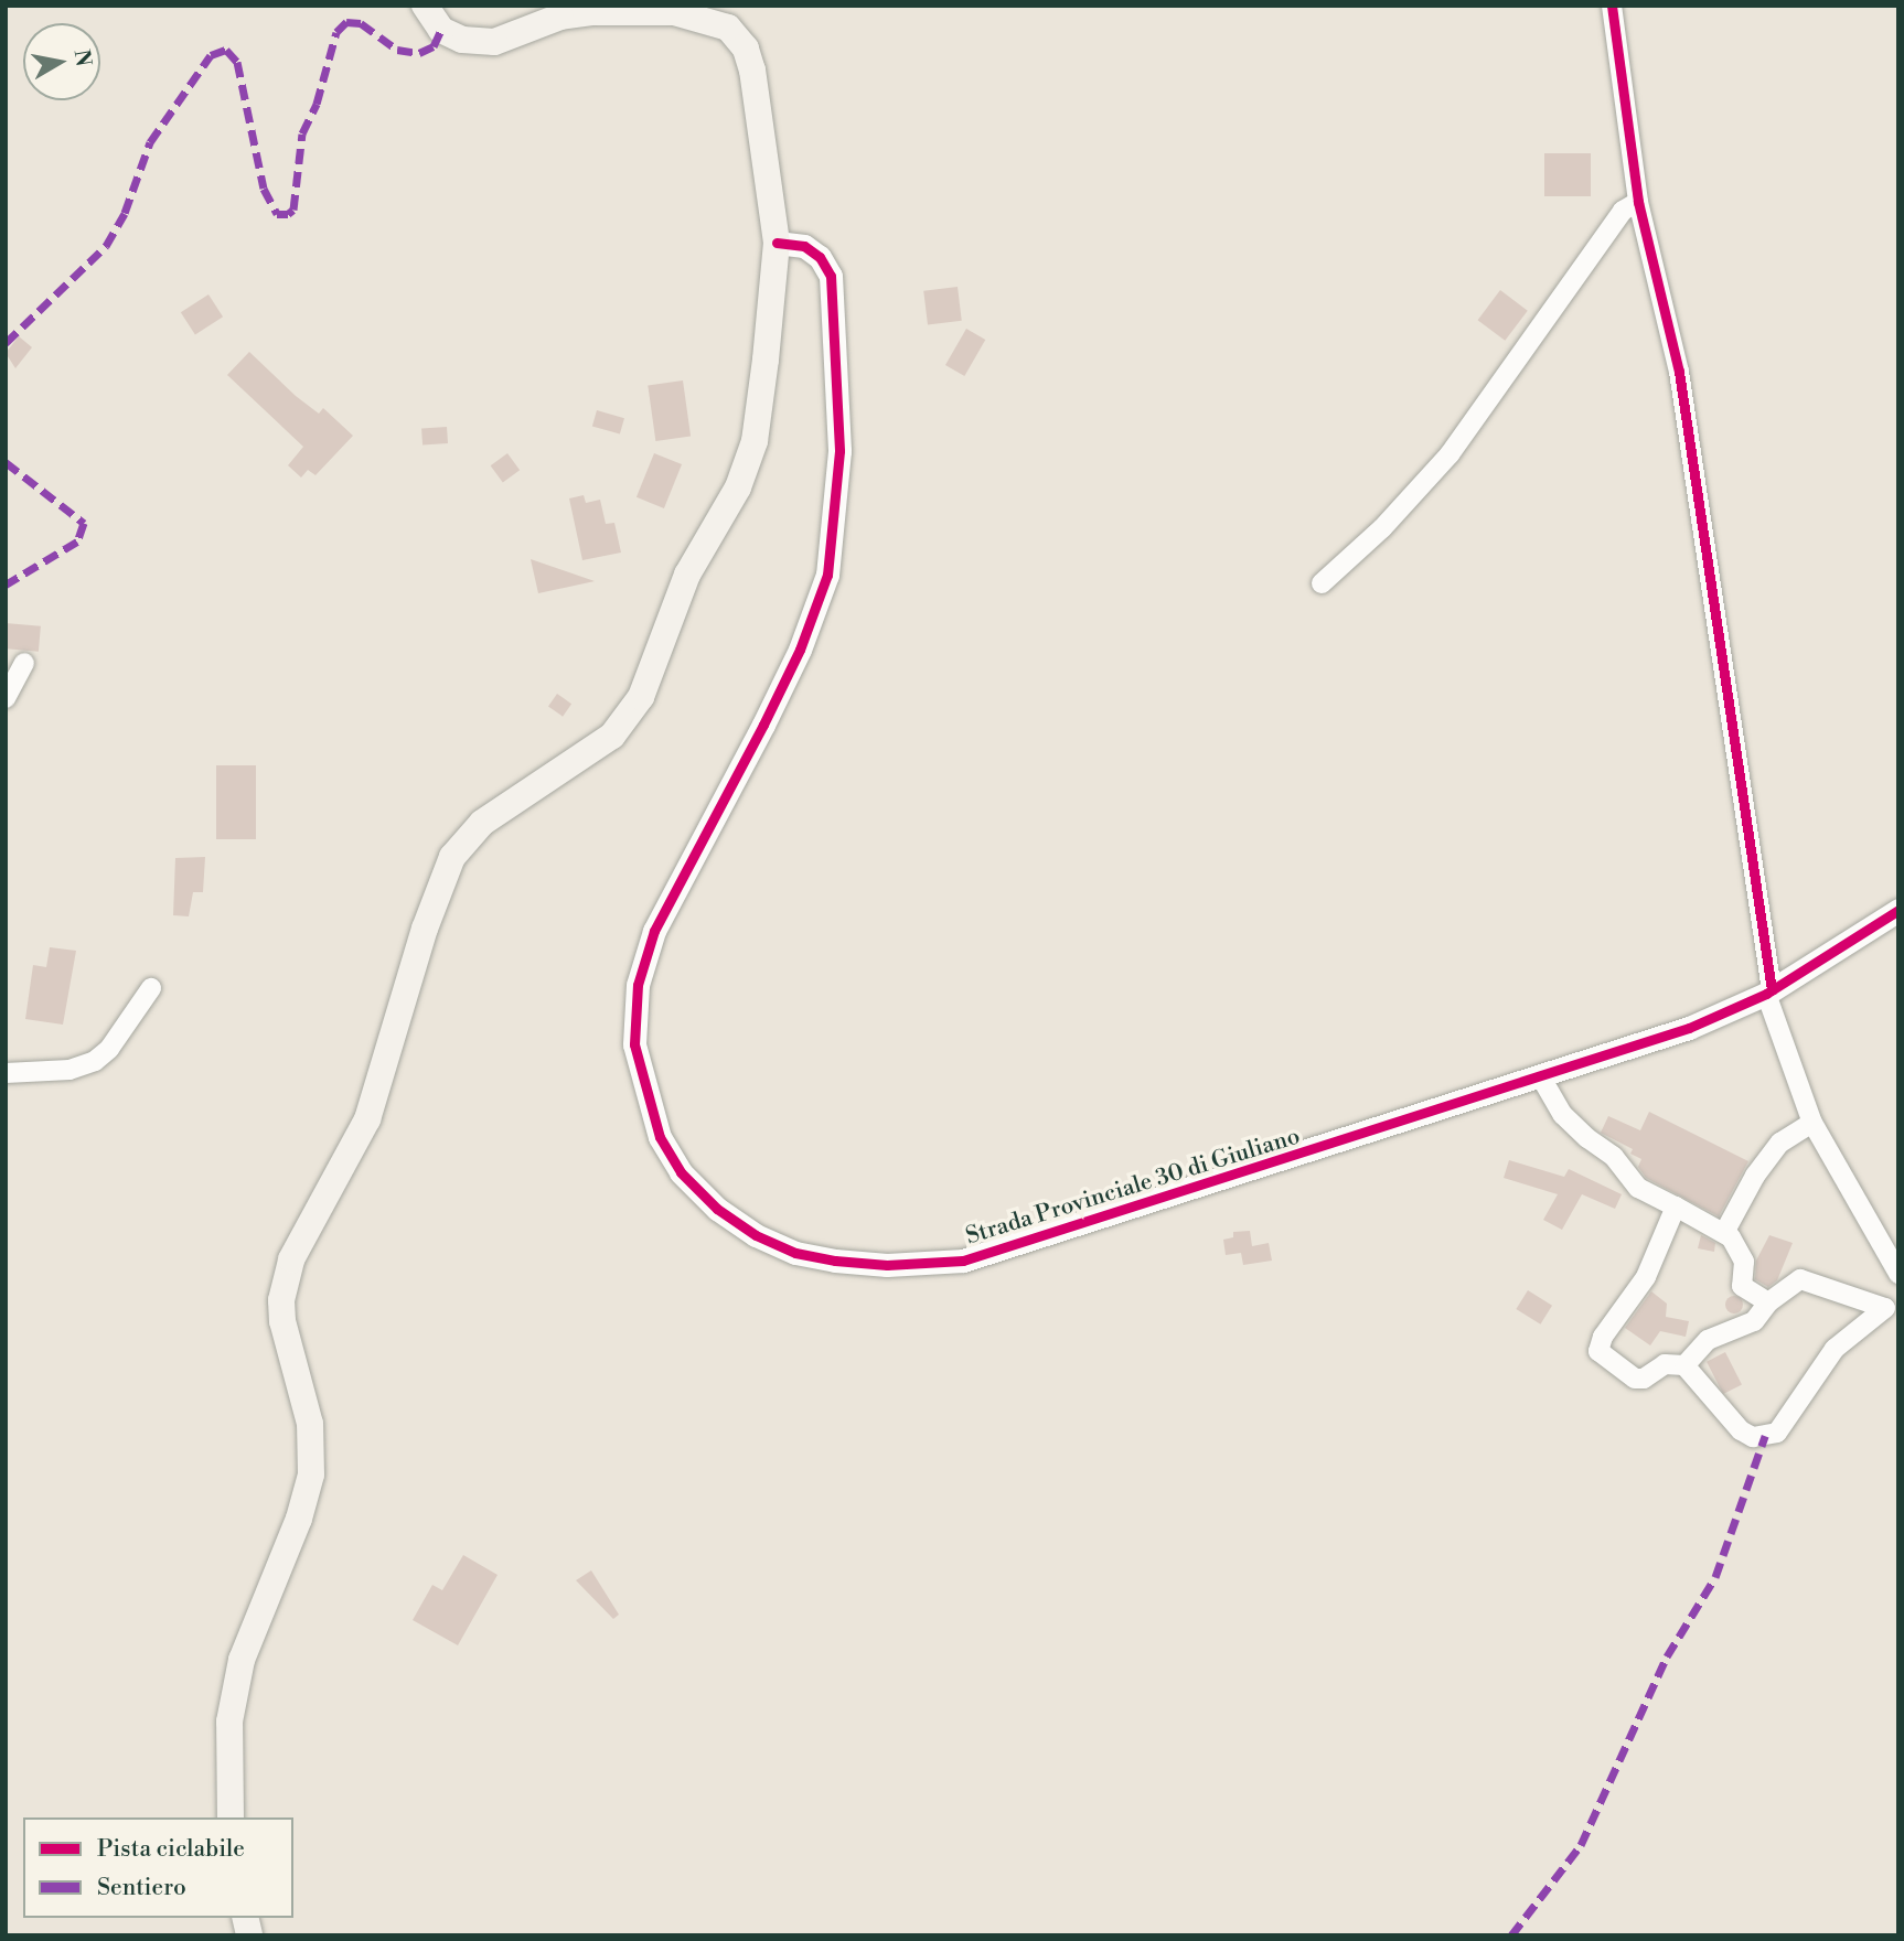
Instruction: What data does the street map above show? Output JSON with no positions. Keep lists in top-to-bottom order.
{
  "streets": {
    "street": ["Strada Provinciale 30 di Giuliano"]
  },
  "legend": ["Pista ciclabile", "Sentiero"],
  "north": "right"
}
